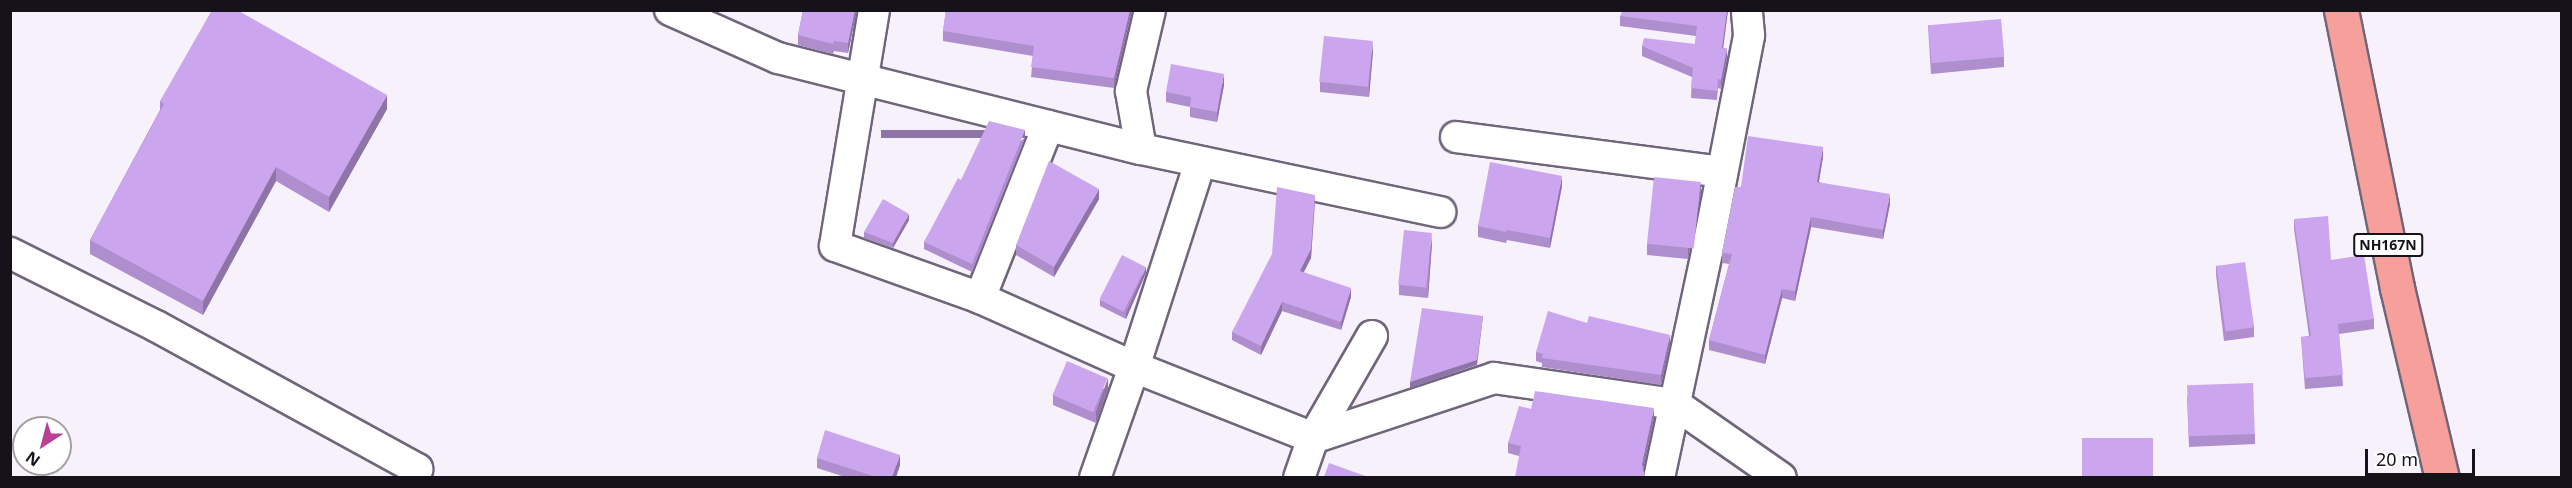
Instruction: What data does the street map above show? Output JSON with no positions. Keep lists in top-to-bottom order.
{
  "streets": {
    "highway": ["NH167N"]
  },
  "scale_bar": "20 m",
  "north": "bottom left"
}
